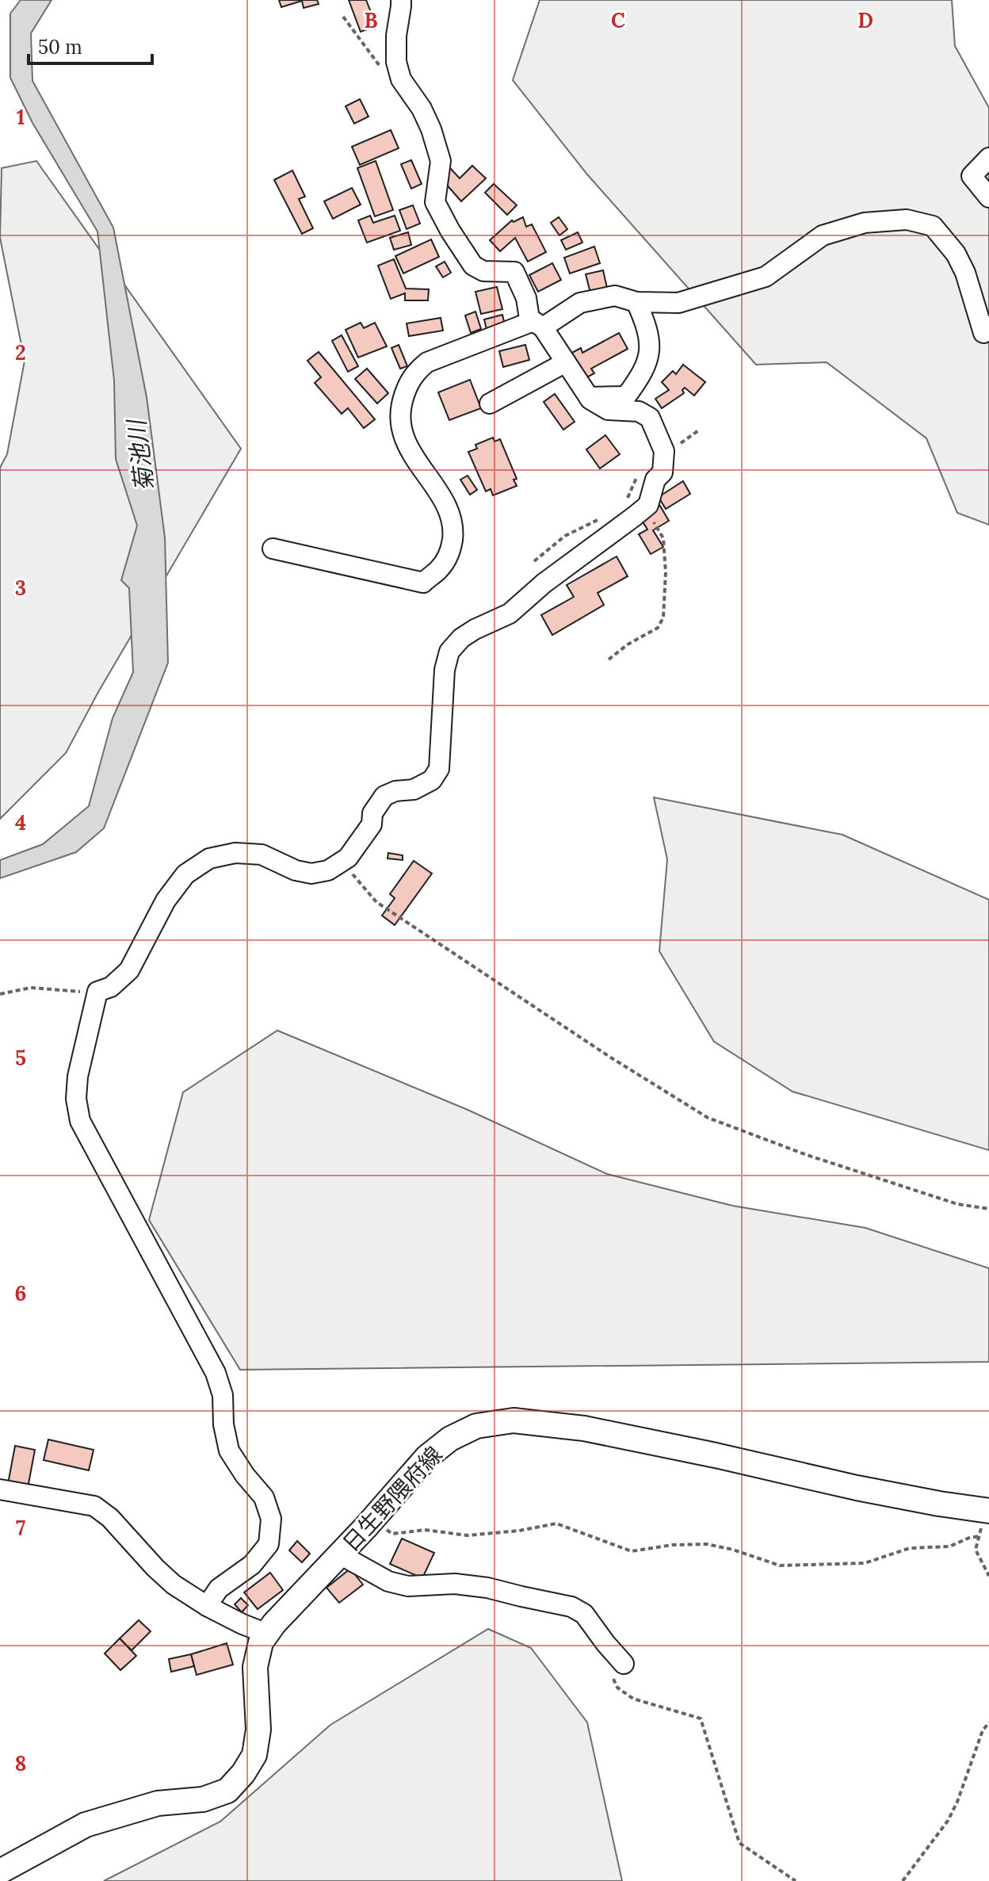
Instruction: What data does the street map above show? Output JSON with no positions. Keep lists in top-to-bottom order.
{
  "streets": {
    "main road": ["日生野隈府線"]
  },
  "water": ["菊池川"],
  "scale_bar": "50 m",
  "grid": {
    "columns": ["B", "C", "D"],
    "rows": [
      "1",
      "2",
      "3",
      "4",
      "5",
      "6",
      "7",
      "8"
    ]
  }
}
